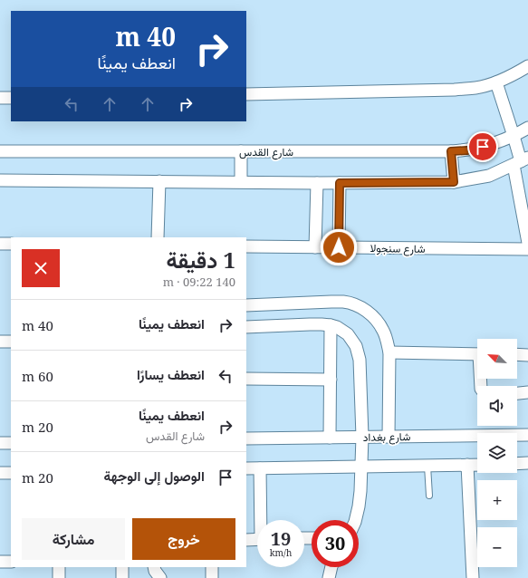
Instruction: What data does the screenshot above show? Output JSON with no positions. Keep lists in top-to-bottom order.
{
  "streets": {
    "street": ["شارع القدس", "شارع سنجولا", "شارع بغداد"]
  },
  "north": "top left",
  "page": {
    "turn": ["40 m", "انعطف يمينًا"],
    "heading": ["1 دقيقة", "140 m · 09:22"],
    "list": [
      {
        "name": "انعطف يمينًا",
        "value": "40 m"
      },
      {
        "name": "انعطف يسارًا",
        "value": "60 m"
      },
      {
        "name": "انعطف يمينًا",
        "note": "شارع القدس",
        "value": "20 m"
      },
      {
        "name": "الوصول إلى الوجهة",
        "value": "20 m"
      }
    ],
    "map_buttons": ["+", "−"],
    "buttons": ["خروج", "مشاركة"],
    "speed": "19 km/h",
    "limit": "30"
  }
}
